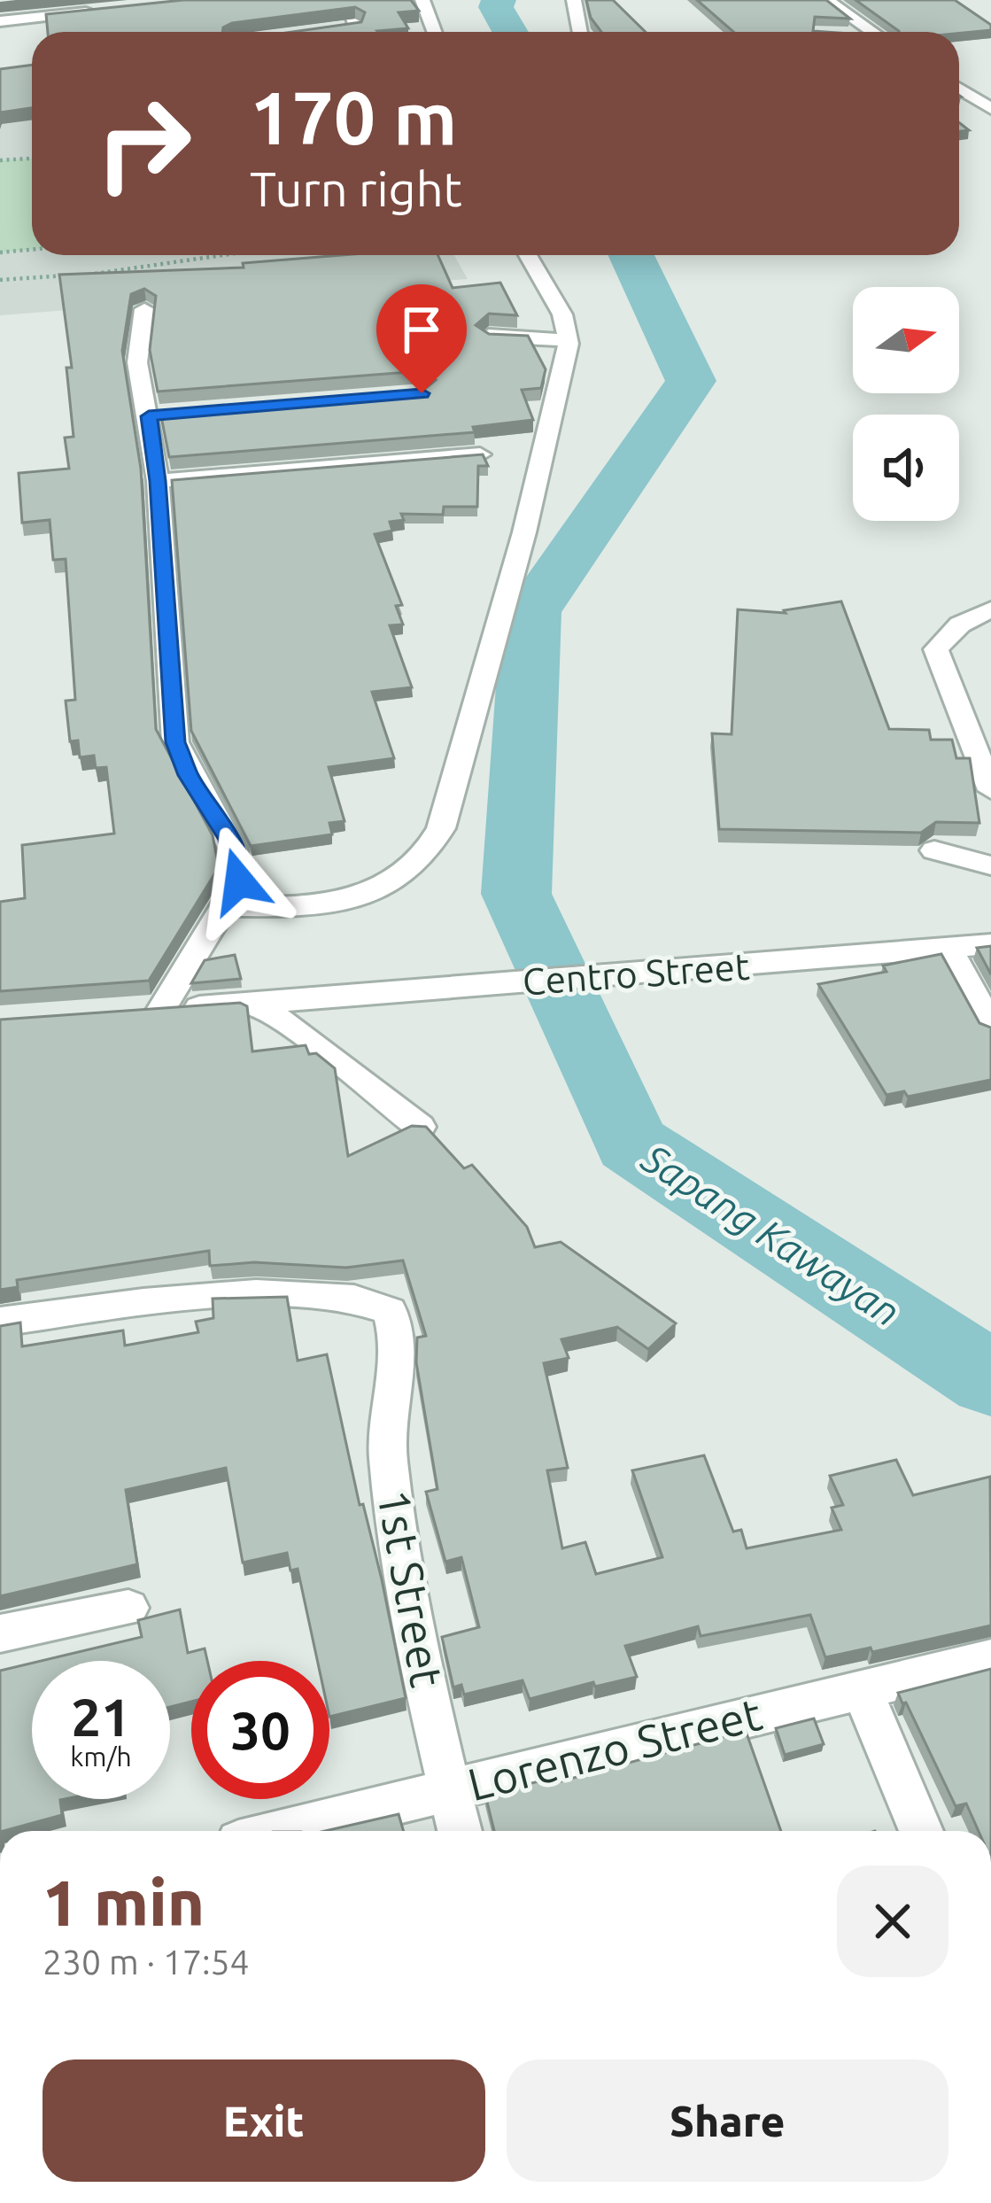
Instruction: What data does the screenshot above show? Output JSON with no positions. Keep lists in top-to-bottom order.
{
  "streets": {
    "street": ["Centro Street", "1st Street", "Lorenzo Street"]
  },
  "crossings": [
    ["1st Street", "Lorenzo Street"]
  ],
  "water": ["Sapang Kawayan"],
  "north": "right",
  "page": {
    "turn": ["170 m", "Turn right"],
    "speed": "21 km/h",
    "limit": "30",
    "heading": ["1 min", "230 m · 17:54"],
    "buttons": ["Exit", "Share"]
  }
}
